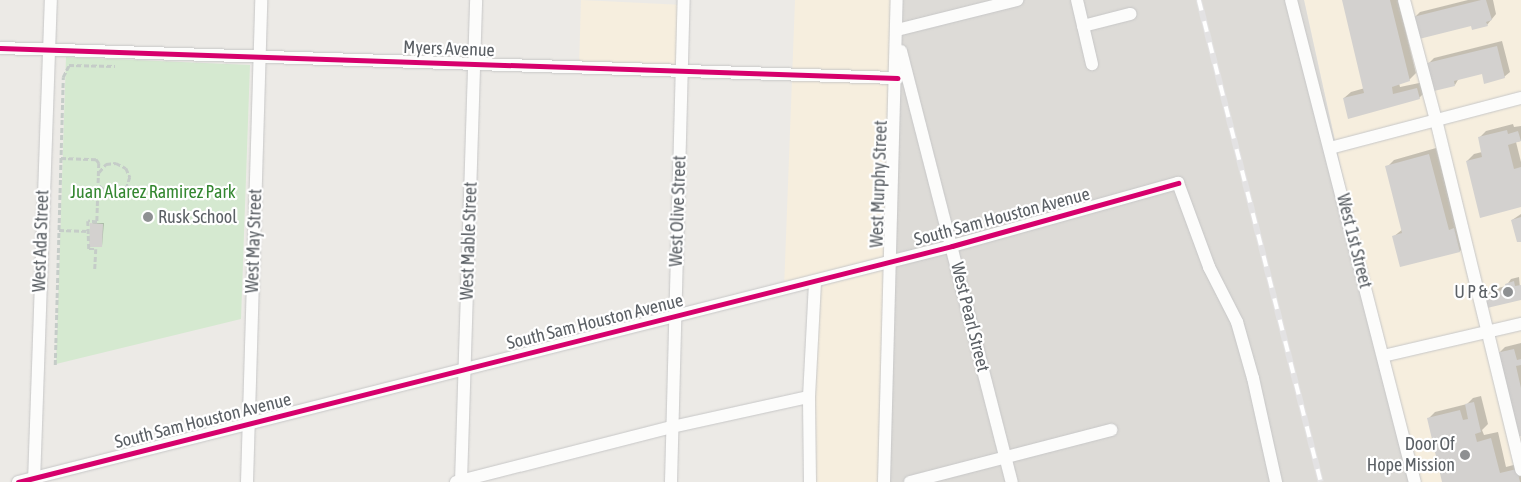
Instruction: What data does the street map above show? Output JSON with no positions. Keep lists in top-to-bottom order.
{
  "streets": {
    "street": [
      "Myers Avenue",
      "West Murphy Street",
      "West Olive Street",
      "South Sam Houston Avenue",
      "West Ada Street",
      "West May Street",
      "West Mable Street",
      "West 1st Street",
      "West Pearl Street"
    ]
  },
  "crossings": [
    ["Myers Avenue", "West Murphy Street"],
    ["Myers Avenue", "West Olive Street"],
    ["Myers Avenue", "West Ada Street"],
    ["Myers Avenue", "West May Street"],
    ["Myers Avenue", "West Mable Street"],
    ["West Murphy Street", "South Sam Houston Avenue"],
    ["West Murphy Street", "West Pearl Street"],
    ["West Olive Street", "South Sam Houston Avenue"],
    ["South Sam Houston Avenue", "West Ada Street"],
    ["South Sam Houston Avenue", "West May Street"],
    ["South Sam Houston Avenue", "West Mable Street"],
    ["South Sam Houston Avenue", "West Pearl Street"]
  ],
  "parks": ["Juan Alarez Ramirez Park"],
  "places": ["Rusk School", "U P & S", "Door Of Hope Mission"]
}
